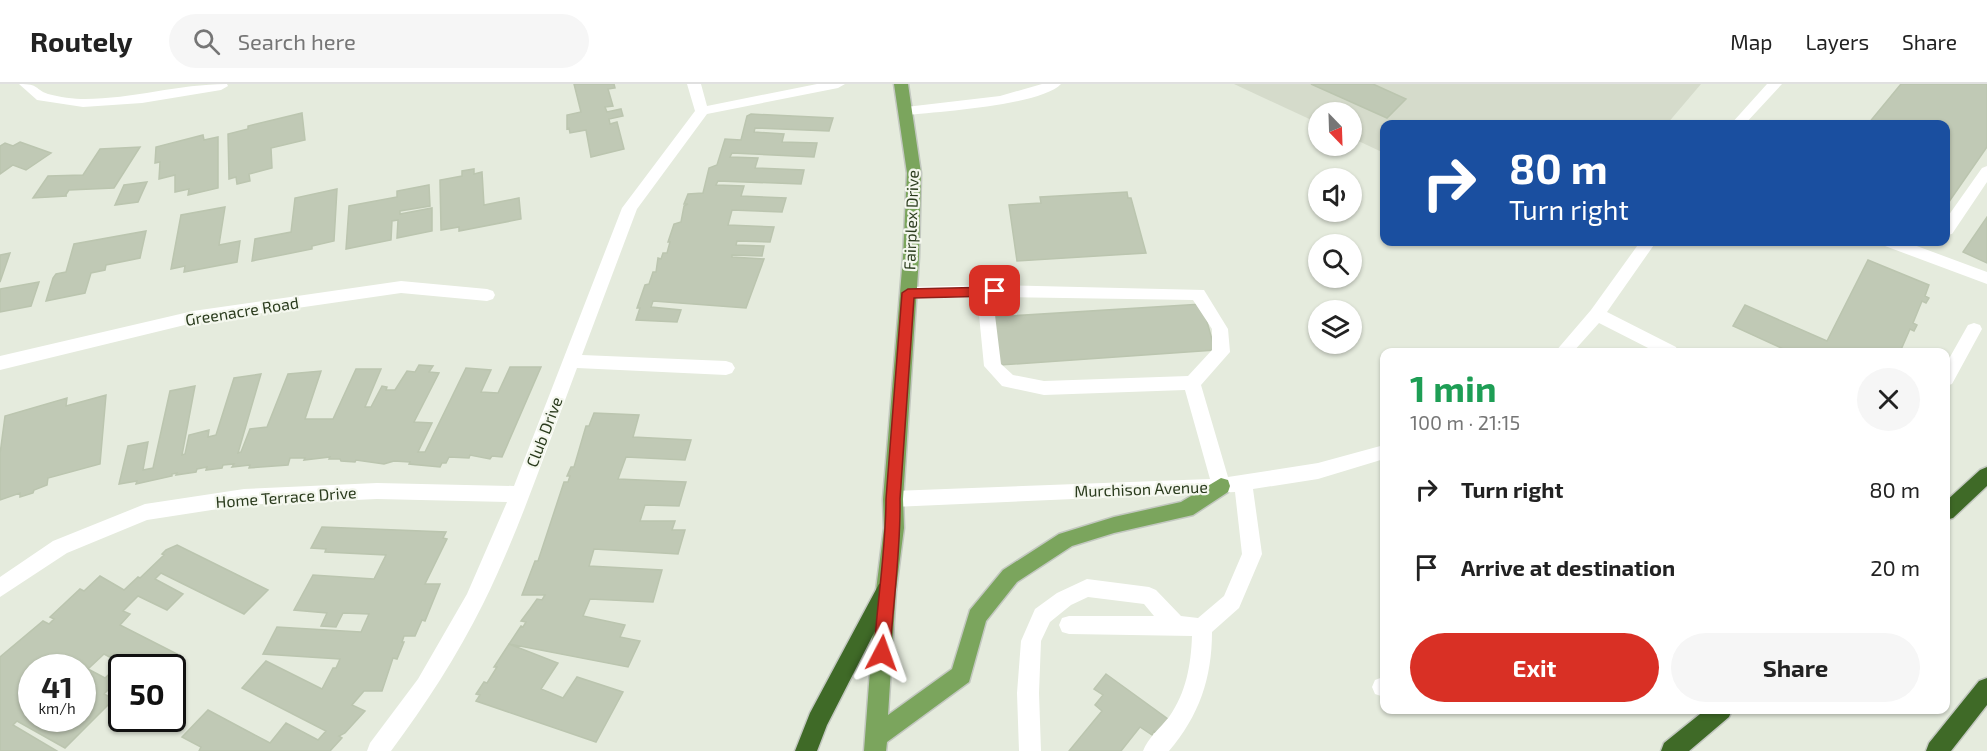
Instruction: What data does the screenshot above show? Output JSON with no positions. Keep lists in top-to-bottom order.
{
  "streets": {
    "main road": ["Fairplex Drive"],
    "street": [
      "Greenacre Road",
      "Club Drive",
      "Murchison Avenue",
      "Home Terrace Drive"
    ]
  },
  "crossings": [
    ["Fairplex Drive", "Murchison Avenue"],
    ["Club Drive", "Home Terrace Drive"]
  ],
  "north": "bottom right",
  "page": {
    "header": "Routely",
    "search": "Search here",
    "nav": ["Map", "Layers", "Share"],
    "turn": ["80 m", "Turn right"],
    "heading": ["1 min", "100 m · 21:15"],
    "list": [
      {
        "name": "Turn right",
        "value": "80 m"
      },
      {
        "name": "Arrive at destination",
        "value": "20 m"
      }
    ],
    "buttons": ["Exit", "Share"],
    "speed": "41 km/h",
    "limit": "50"
  }
}
